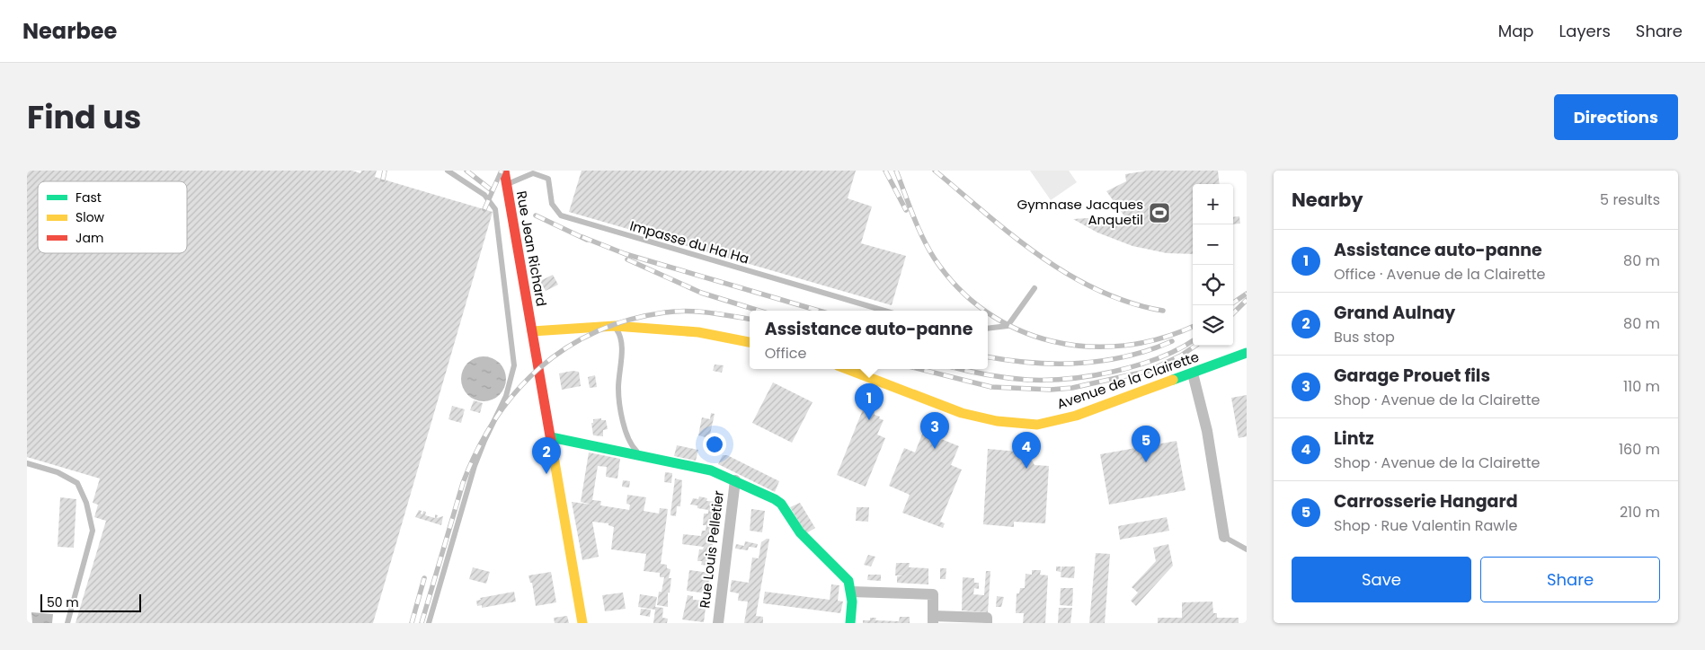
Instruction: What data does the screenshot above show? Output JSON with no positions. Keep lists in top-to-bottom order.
{
  "streets": {
    "street": ["Rue Jean Richard", "Avenue de la Clairette", "Rue Louis Pelletier"],
    "lane": ["Impasse du Ha Ha"]
  },
  "crossings": [
    ["Impasse du Ha Ha", "Rue Jean Richard"]
  ],
  "places": {
    "sports": ["Gymnase Jacques Anquetil"]
  },
  "legend": ["Fast", "Slow", "Jam"],
  "scale_bar": "50 m",
  "page": {
    "header": "Nearbee",
    "nav": ["Map", "Layers", "Share"],
    "title": "Find us",
    "buttons": [
      "Directions",
      ["Save", "Share"]
    ],
    "heading": ["Nearby", "5 results"],
    "map_buttons": ["+", "−"],
    "list": [
      {
        "mark": "1",
        "name": "Assistance auto-panne",
        "note": "Office · Avenue de la Clairette",
        "value": "80 m"
      },
      {
        "mark": "2",
        "name": "Grand Aulnay",
        "note": "Bus stop",
        "value": "80 m"
      },
      {
        "mark": "3",
        "name": "Garage Prouet fils",
        "note": "Shop · Avenue de la Clairette",
        "value": "110 m"
      },
      {
        "mark": "4",
        "name": "Lintz",
        "note": "Shop · Avenue de la Clairette",
        "value": "160 m"
      },
      {
        "mark": "5",
        "name": "Carrosserie Hangard",
        "note": "Shop · Rue Valentin Rawle",
        "value": "210 m"
      }
    ],
    "popup": ["Assistance auto-panne", "Office"],
    "pins": [
      "1",
      "3",
      "5",
      "4",
      "2"
    ],
    "scale": "50 m"
  }
}
